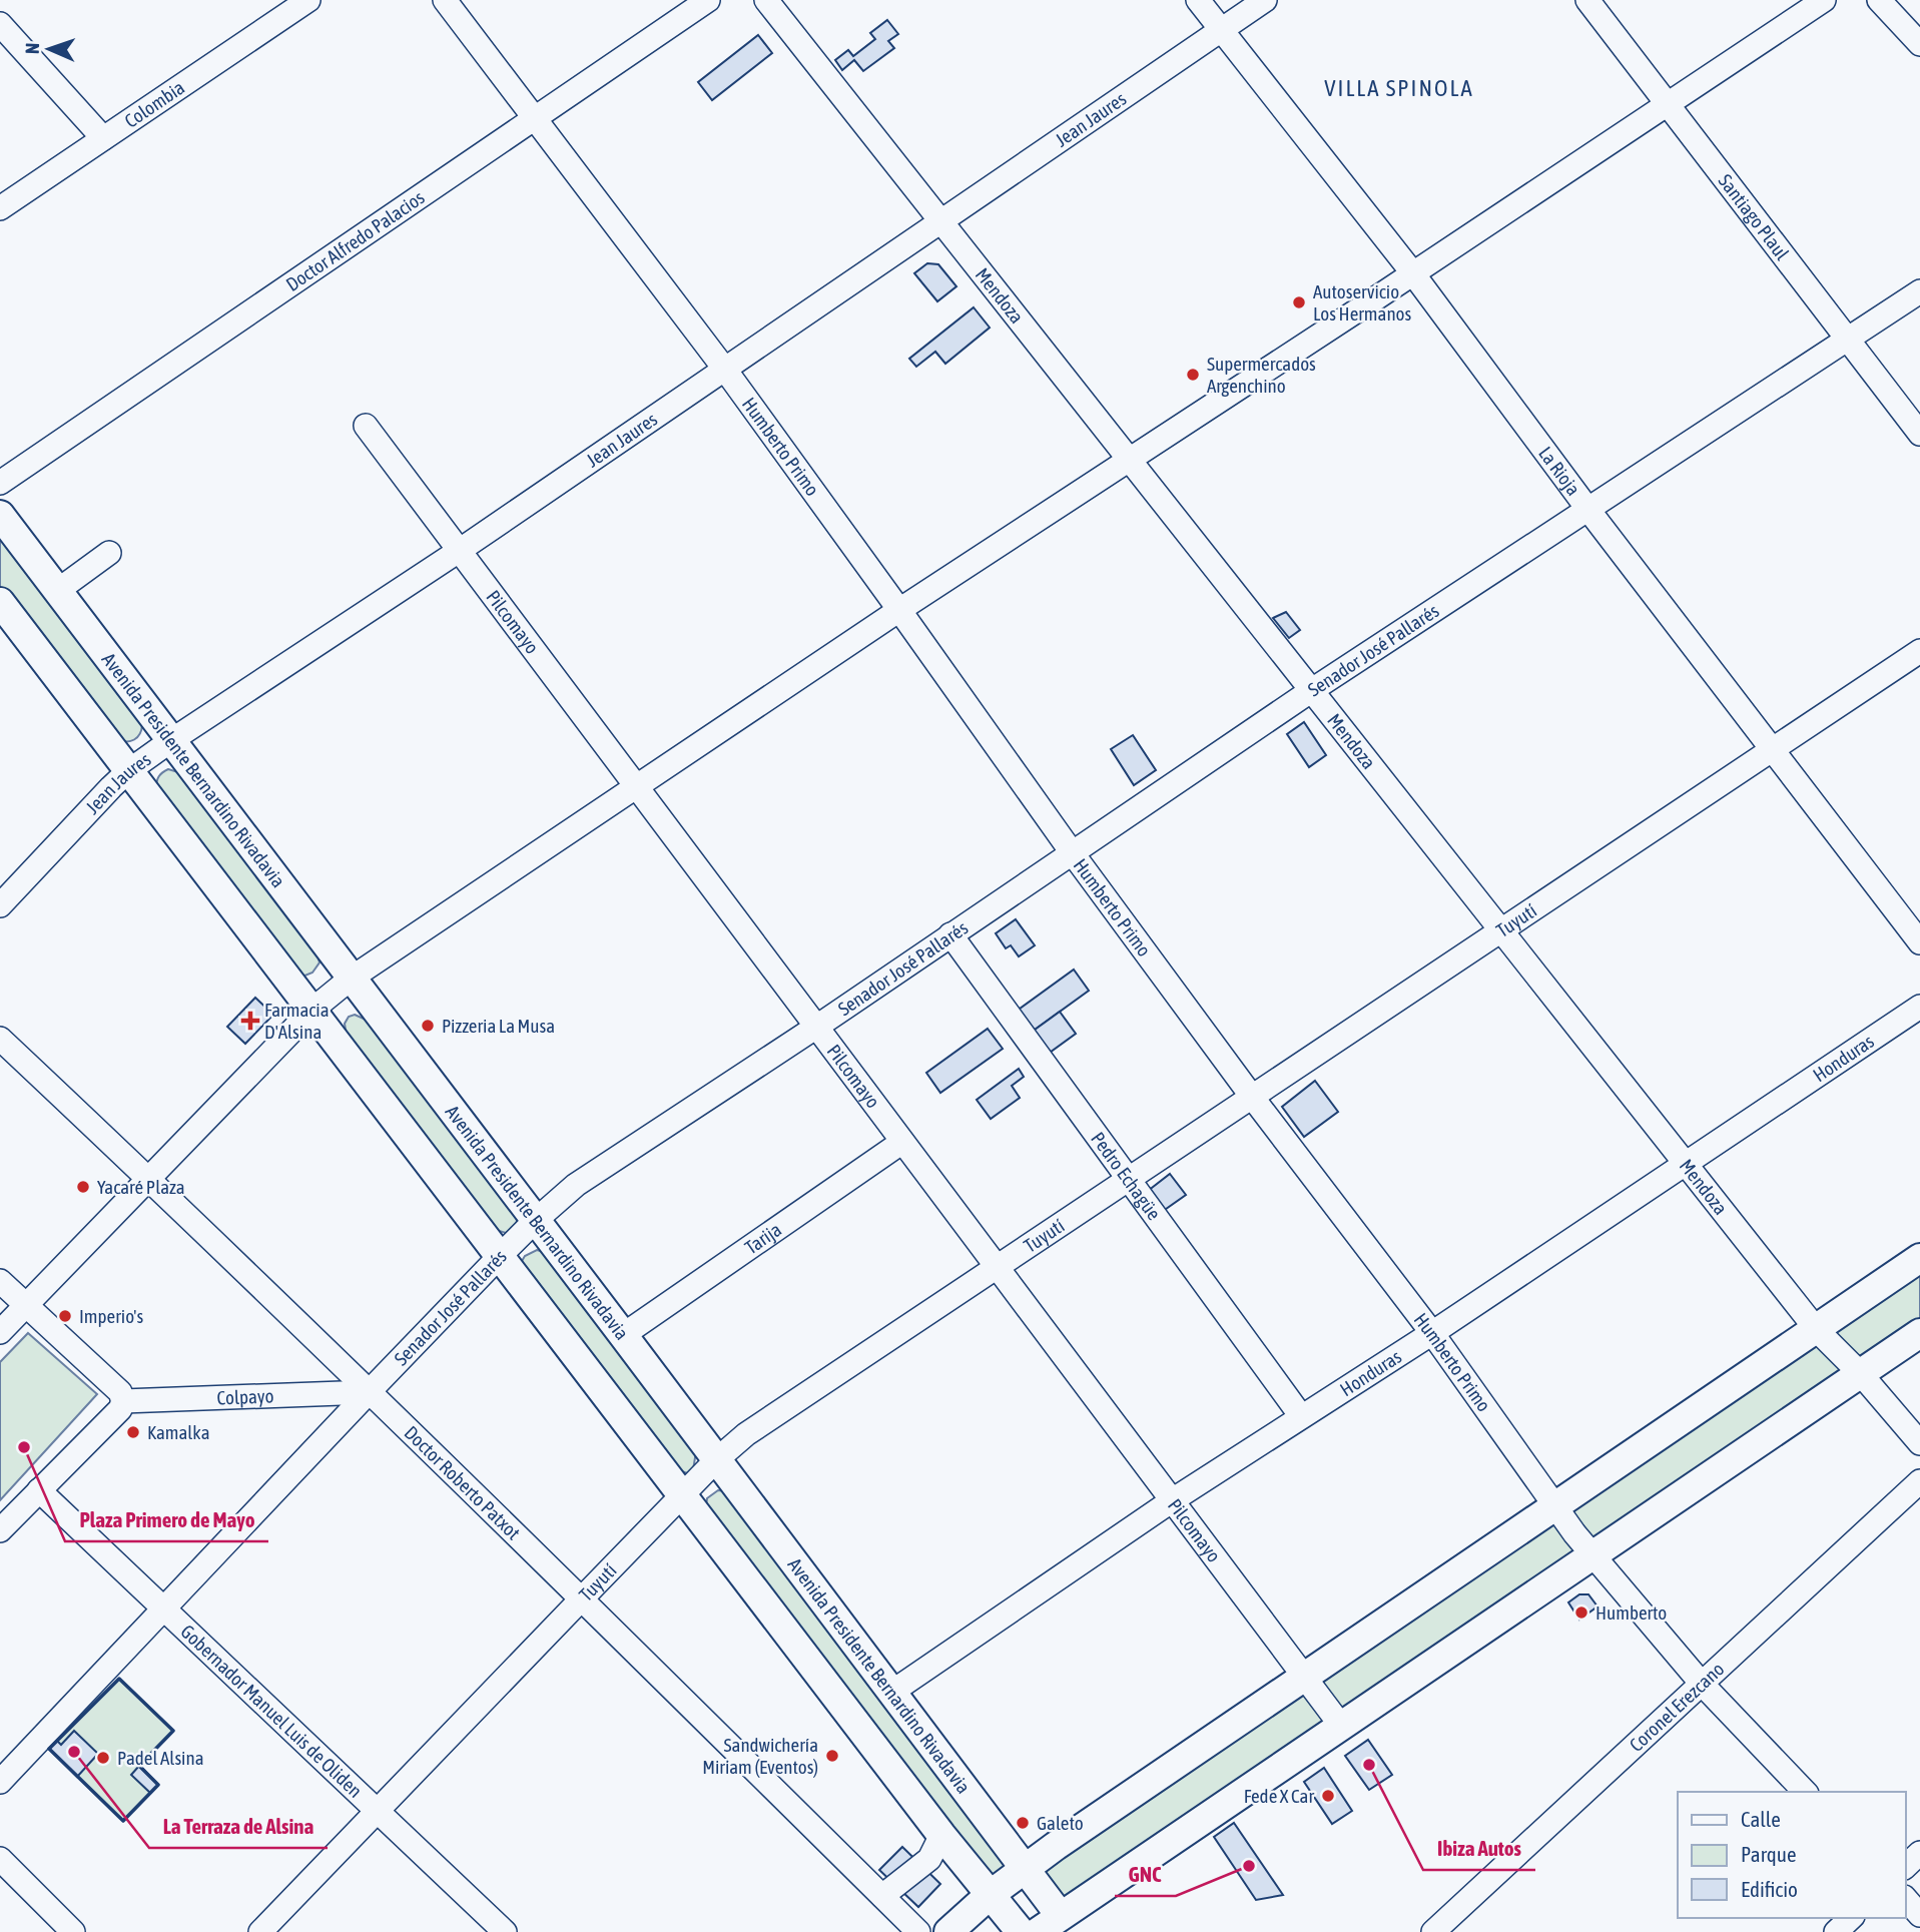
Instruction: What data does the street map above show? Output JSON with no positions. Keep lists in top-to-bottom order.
{
  "streets": {
    "main road": ["Avenida Presidente Bernardino Rivadavia"],
    "street": [
      "Colombia",
      "Jean Jaures",
      "Santiago Plaul",
      "Doctor Alfredo Palacios",
      "Mendoza",
      "Humberto Primo",
      "La Rioja",
      "Pilcomayo",
      "Senador José Pallarés",
      "Tuyutí",
      "Honduras",
      "Pedro Echagüe",
      "Tarija",
      "Colpayo",
      "Doctor Roberto Patxot",
      "Coronel Erezcano",
      "Gobernador Manuel Luis de Oliden"
    ]
  },
  "crossings": [
    ["Jean Jaures", "Mendoza"],
    ["Jean Jaures", "Humberto Primo"],
    ["Jean Jaures", "La Rioja"],
    ["Jean Jaures", "Pilcomayo"],
    ["Jean Jaures", "Avenida Presidente Bernardino Rivadavia"],
    ["Santiago Plaul", "Senador José Pallarés"],
    ["Doctor Alfredo Palacios", "Humberto Primo"],
    ["Mendoza", "Senador José Pallarés"],
    ["Mendoza", "Tuyutí"],
    ["Mendoza", "Honduras"],
    ["Humberto Primo", "Senador José Pallarés"],
    ["Humberto Primo", "Tuyutí"],
    ["Humberto Primo", "Honduras"],
    ["Humberto Primo", "Coronel Erezcano"],
    ["La Rioja", "Senador José Pallarés"],
    ["La Rioja", "Tuyutí"],
    ["Pilcomayo", "Senador José Pallarés"],
    ["Pilcomayo", "Tuyutí"],
    ["Pilcomayo", "Honduras"],
    ["Pilcomayo", "Tarija"],
    ["Senador José Pallarés", "Avenida Presidente Bernardino Rivadavia"],
    ["Senador José Pallarés", "Pedro Echagüe"],
    ["Senador José Pallarés", "Colpayo"],
    ["Senador José Pallarés", "Doctor Roberto Patxot"],
    ["Senador José Pallarés", "Gobernador Manuel Luis de Oliden"],
    ["Avenida Presidente Bernardino Rivadavia", "Tuyutí"],
    ["Avenida Presidente Bernardino Rivadavia", "Honduras"],
    ["Avenida Presidente Bernardino Rivadavia", "Tarija"],
    ["Tuyutí", "Pedro Echagüe"],
    ["Tuyutí", "Doctor Roberto Patxot"],
    ["Tuyutí", "Gobernador Manuel Luis de Oliden"],
    ["Honduras", "Pedro Echagüe"],
    ["Colpayo", "Doctor Roberto Patxot"]
  ],
  "districts": ["VILLA SPINOLA"],
  "places": {
    "other": [
      "Autoservicio Los Hermanos",
      "Supermercados Argenchino",
      "Pizzeria La Musa",
      "Yacaré Plaza",
      "Imperio's",
      "Kamalka",
      "Plaza Primero de Mayo",
      "Humberto",
      "La Terraza de Alsina",
      "Sandwichería Miriam (Eventos)",
      "Padel Alsina",
      "Ibiza Autos",
      "Fede X Car",
      "Galeto",
      "GNC"
    ],
    "health": ["Farmacia D'Alsina"]
  },
  "legend": ["Calle", "Parque", "Edificio"],
  "north": "left"
}
